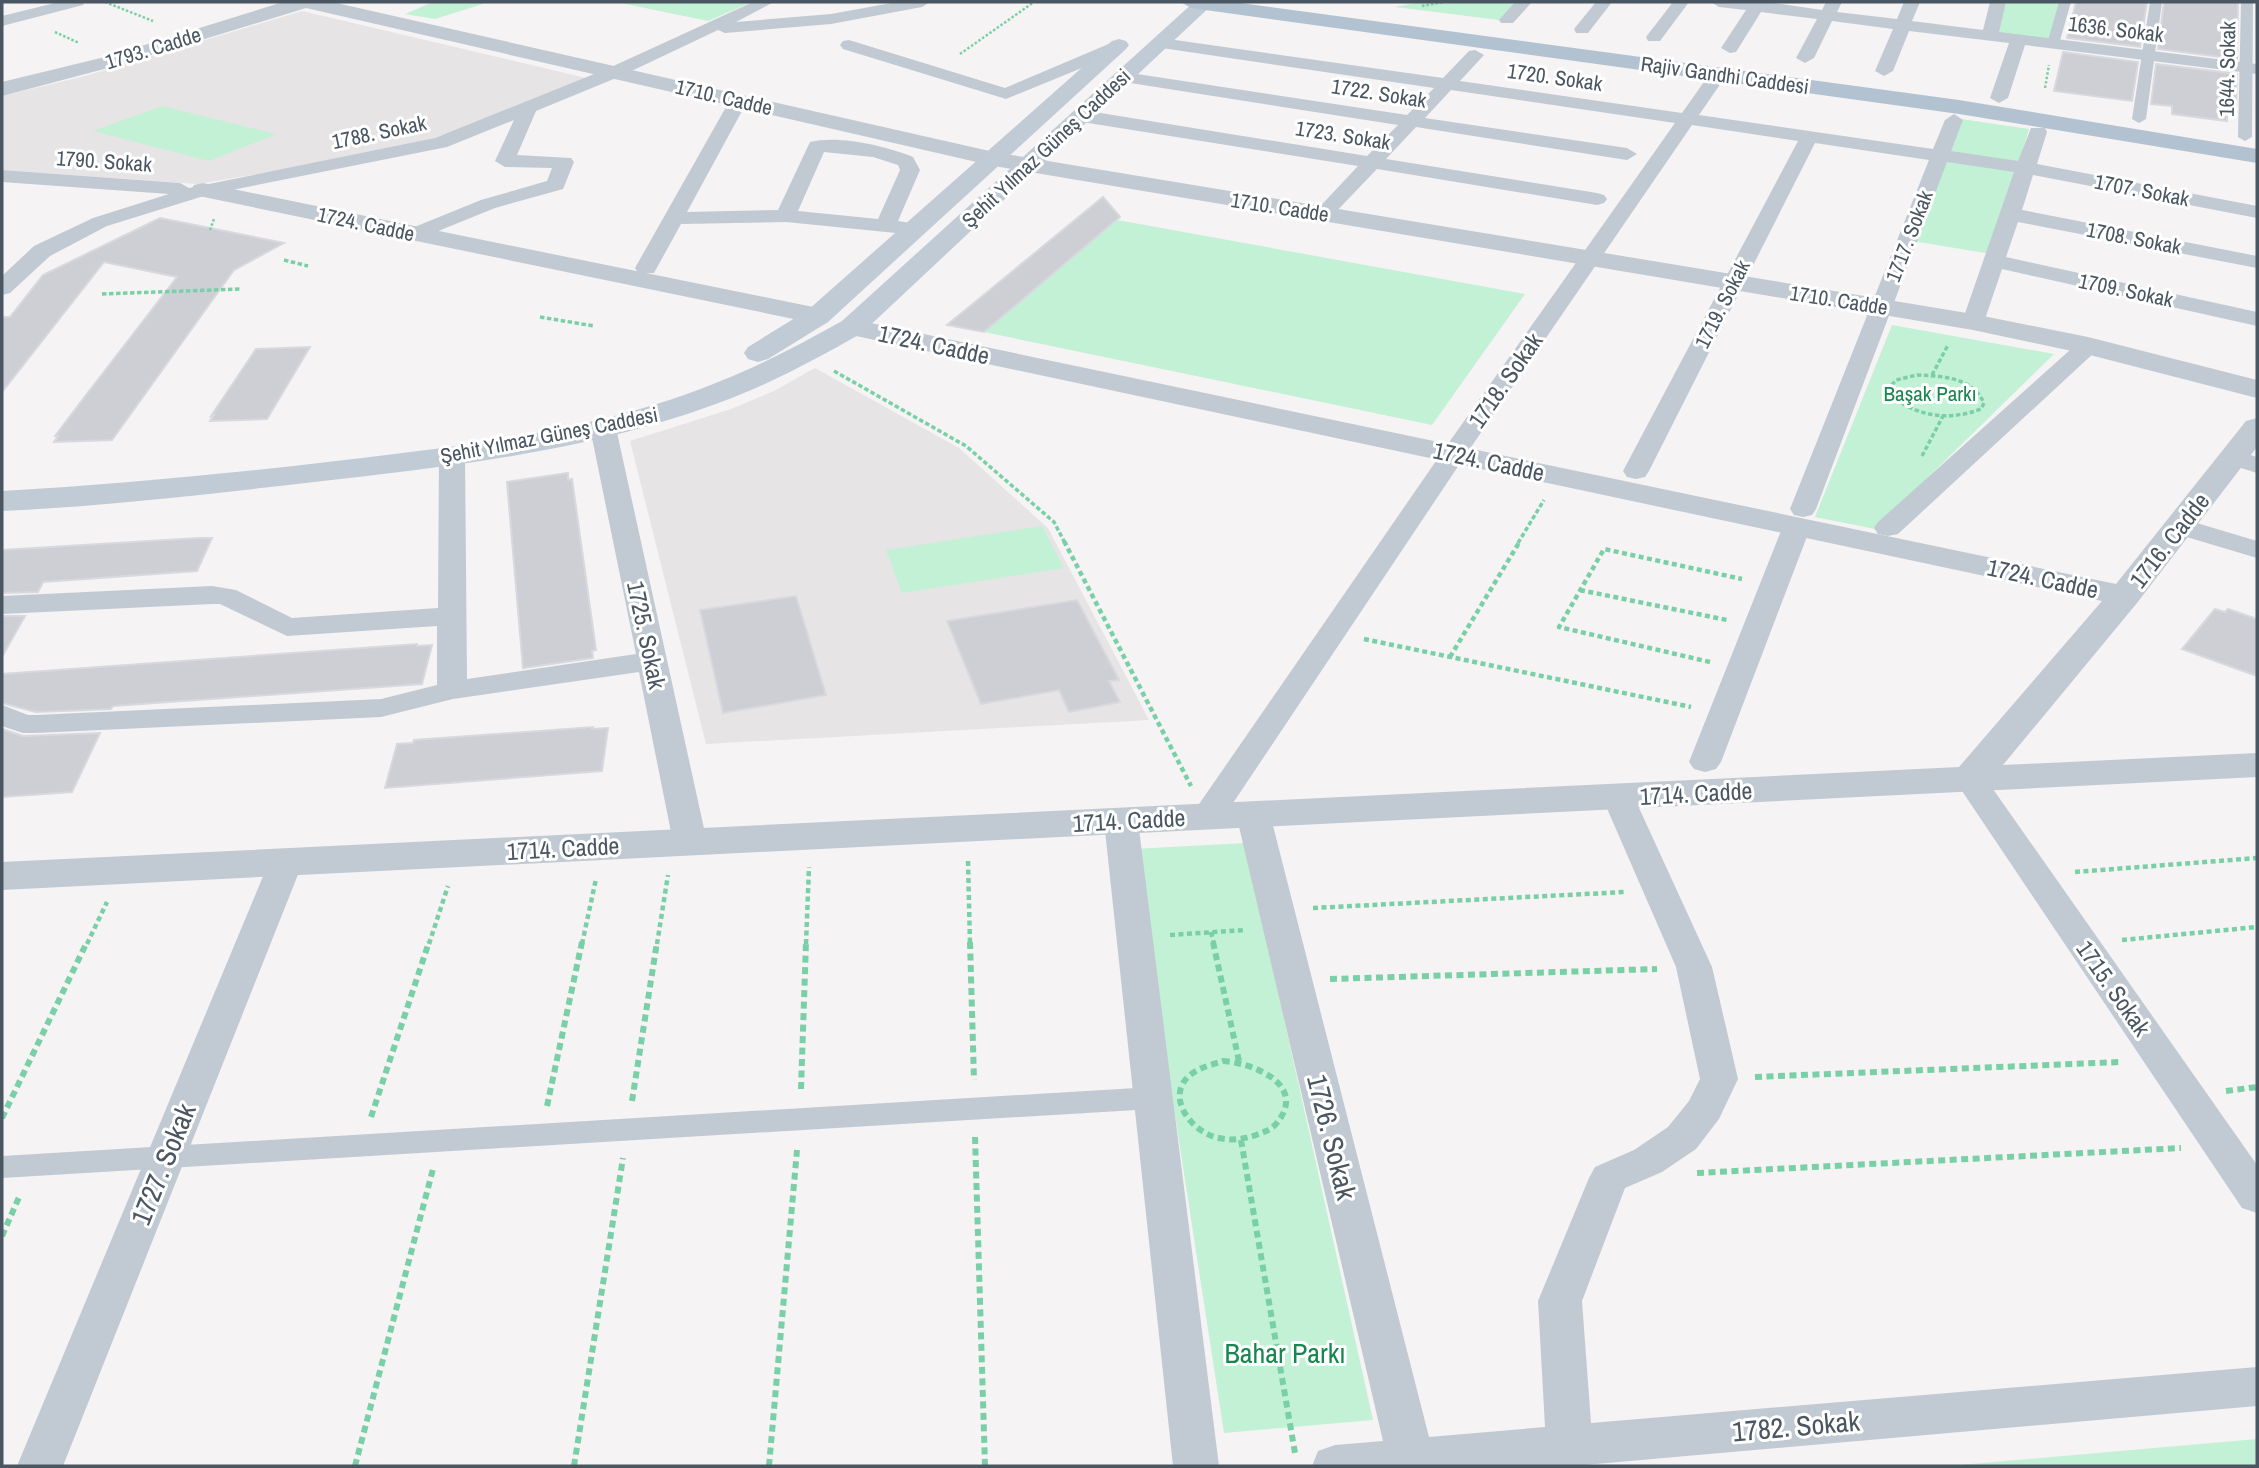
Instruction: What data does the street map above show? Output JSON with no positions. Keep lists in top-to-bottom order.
{
  "streets": {
    "main road": ["Rajiv Gandhi Caddesi", "Şehit Yılmaz Güneş Caddesi"],
    "street": [
      "1636. Sokak",
      "1793. Cadde",
      "1644. Sokak",
      "1720. Sokak",
      "1722. Sokak",
      "1710. Cadde",
      "1788. Sokak",
      "1723. Sokak",
      "1790. Sokak",
      "1707. Sokak",
      "1724. Cadde",
      "1717. Sokak",
      "1708. Sokak",
      "1709. Sokak",
      "1719. Sokak",
      "1718. Sokak",
      "1716. Cadde",
      "1725. Sokak",
      "1714. Cadde",
      "1715. Sokak",
      "1726. Sokak",
      "1727. Sokak",
      "1782. Sokak"
    ]
  },
  "crossings": [
    ["1636. Sokak", "1644. Sokak"],
    ["1793. Cadde", "1710. Cadde"],
    ["1644. Sokak", "Rajiv Gandhi Caddesi"],
    ["Rajiv Gandhi Caddesi", "Şehit Yılmaz Güneş Caddesi"],
    ["1720. Sokak", "Şehit Yılmaz Güneş Caddesi"],
    ["1720. Sokak", "1707. Sokak"],
    ["1720. Sokak", "1717. Sokak"],
    ["1720. Sokak", "1719. Sokak"],
    ["1720. Sokak", "1718. Sokak"],
    ["1722. Sokak", "Şehit Yılmaz Güneş Caddesi"],
    ["1710. Cadde", "1788. Sokak"],
    ["1710. Cadde", "Şehit Yılmaz Güneş Caddesi"],
    ["1710. Cadde", "1717. Sokak"],
    ["1710. Cadde", "1719. Sokak"],
    ["1710. Cadde", "1718. Sokak"],
    ["1788. Sokak", "1790. Sokak"],
    ["1788. Sokak", "1724. Cadde"],
    ["1723. Sokak", "Şehit Yılmaz Güneş Caddesi"],
    ["Şehit Yılmaz Güneş Caddesi", "1724. Cadde"],
    ["Şehit Yılmaz Güneş Caddesi", "1725. Sokak"],
    ["1790. Sokak", "1724. Cadde"],
    ["1724. Cadde", "1717. Sokak"],
    ["1724. Cadde", "1718. Sokak"],
    ["1724. Cadde", "1716. Cadde"],
    ["1718. Sokak", "1714. Cadde"],
    ["1716. Cadde", "1714. Cadde"],
    ["1716. Cadde", "1715. Sokak"],
    ["1725. Sokak", "1714. Cadde"],
    ["1714. Cadde", "1715. Sokak"],
    ["1714. Cadde", "1726. Sokak"],
    ["1714. Cadde", "1727. Sokak"],
    ["1726. Sokak", "1782. Sokak"]
  ],
  "parks": ["Başak Parkı", "Bahar Parkı"]
}
